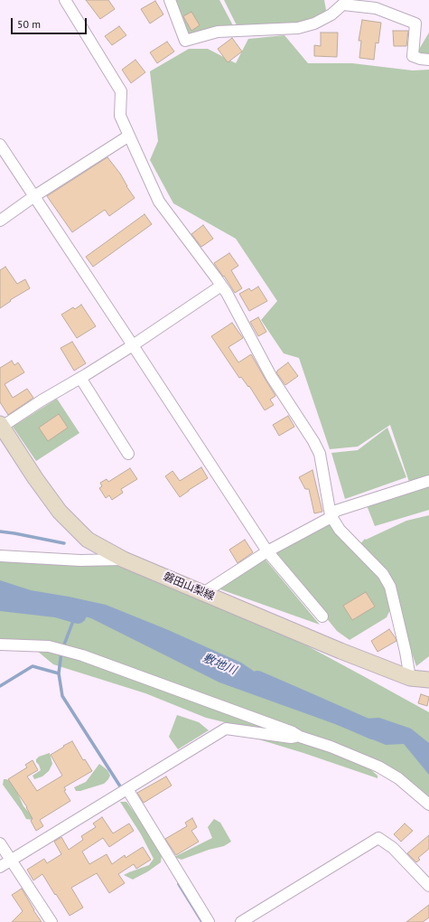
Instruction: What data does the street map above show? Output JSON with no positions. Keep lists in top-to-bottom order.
{
  "streets": {
    "main road": ["磐田山梨線"]
  },
  "water": ["敷地川"],
  "scale_bar": "50 m"
}
